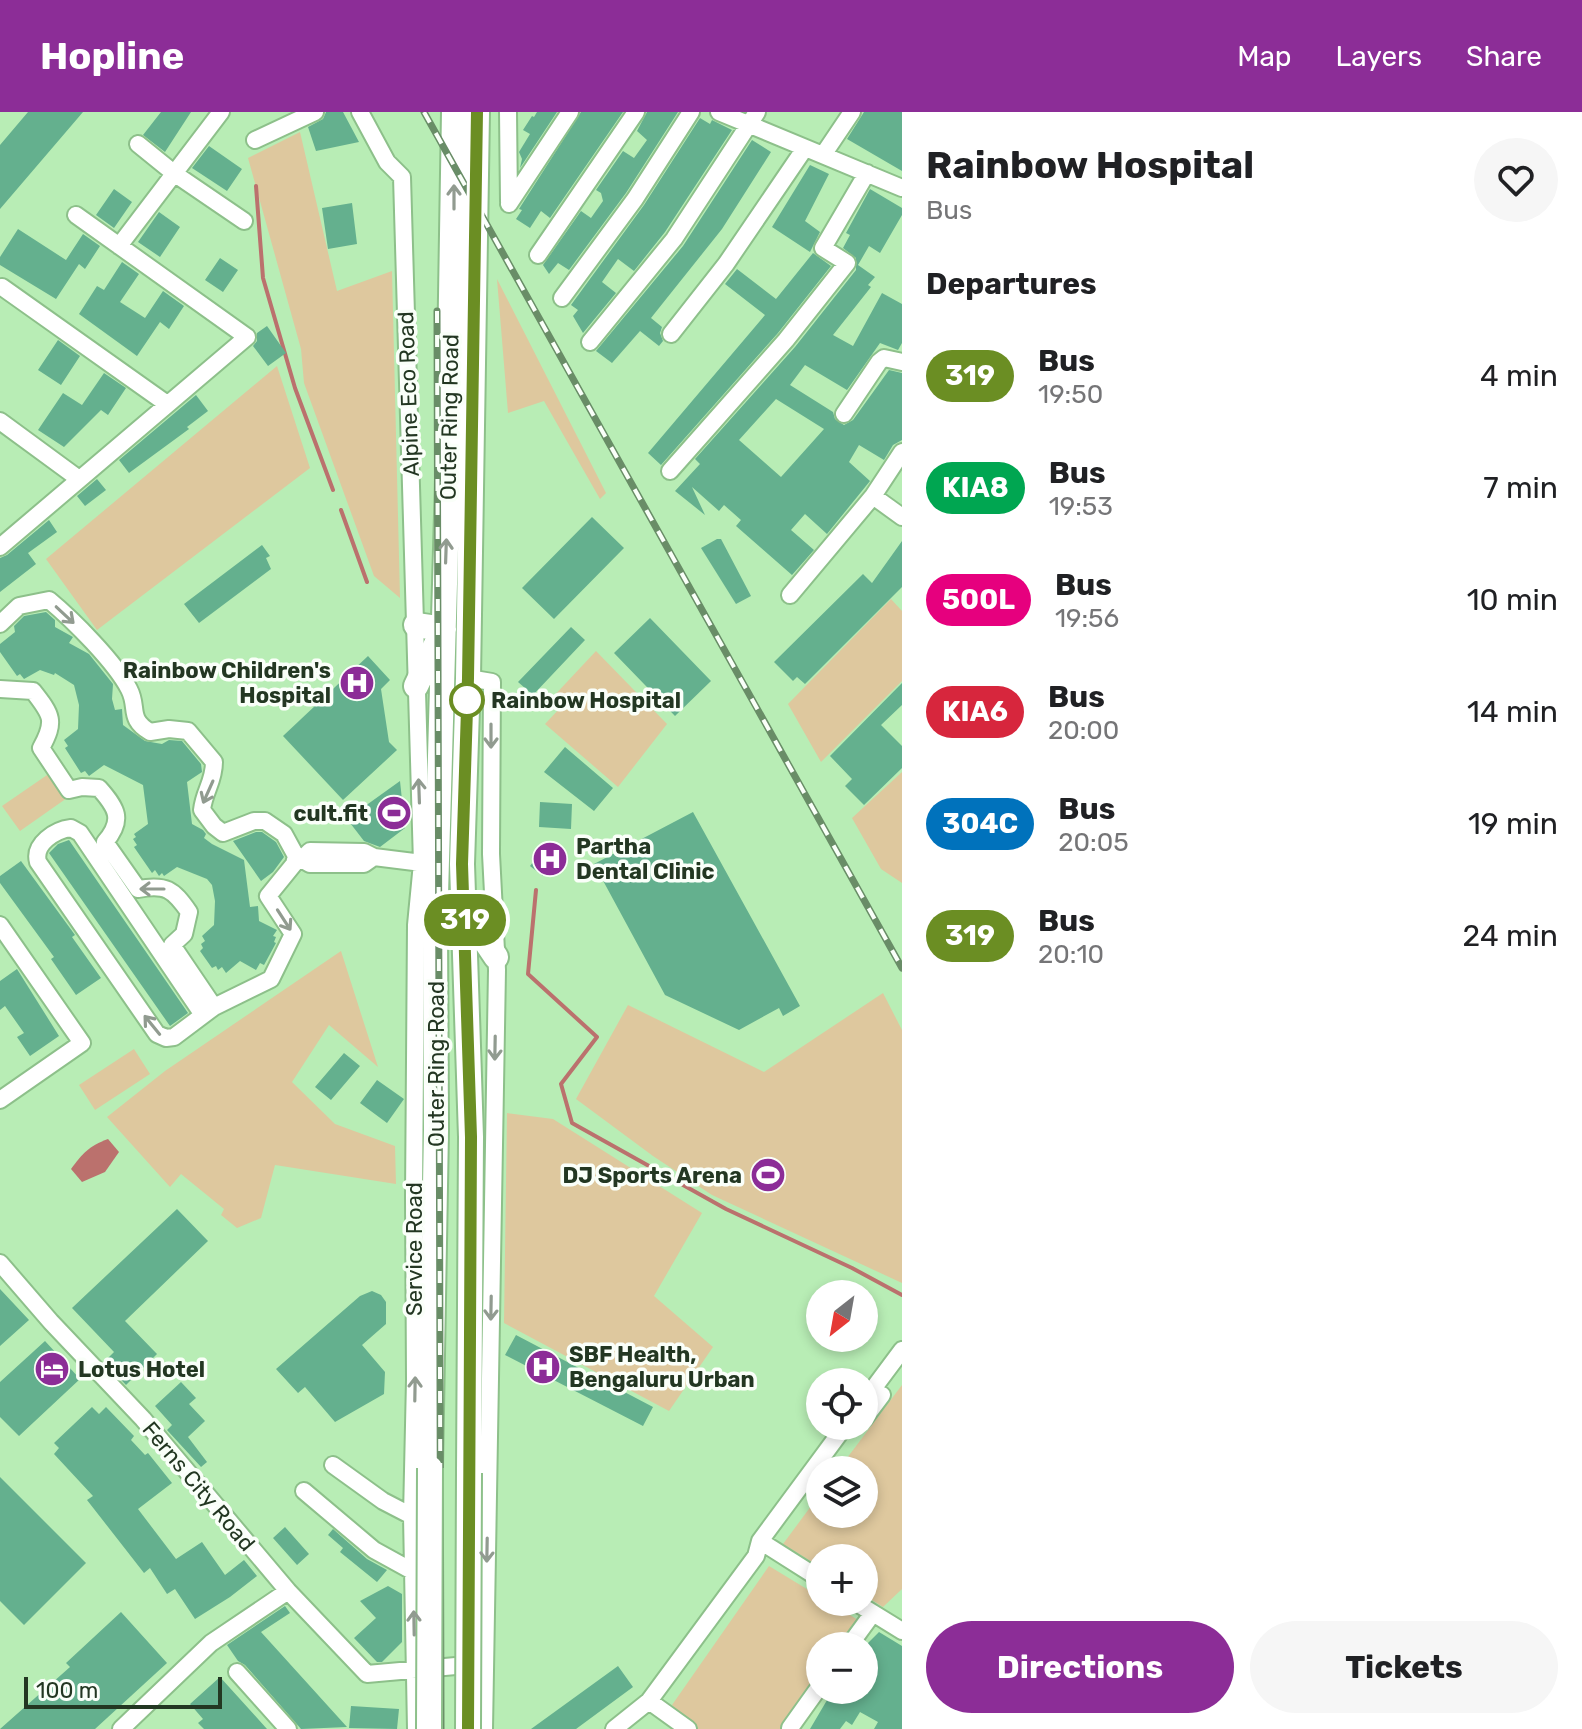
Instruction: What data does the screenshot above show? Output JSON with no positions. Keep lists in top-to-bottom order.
{
  "streets": {
    "highway": ["Outer Ring Road"],
    "street": ["Alpine Eco Road", "Service Road", "Ferns City Road"]
  },
  "crossings": [
    ["Alpine Eco Road", "Service Road"],
    ["Service Road", "Ferns City Road"]
  ],
  "places": {
    "hospital": ["Rainbow Children's Hospital", "Partha Dental Clinic", "SBF Health, Bengaluru Urban"],
    "other": ["Rainbow Hospital"],
    "sports": ["cult.fit", "DJ Sports Arena"],
    "hotel": ["Lotus Hotel"]
  },
  "lines": ["bus line 319"],
  "scale_bar": "100 m",
  "north": "bottom left",
  "page": {
    "header": "Hopline",
    "nav": ["Map", "Layers", "Share"],
    "on_map": "319",
    "heading": [
      ["Rainbow Hospital", "Bus"],
      "Departures"
    ],
    "list": [
      {
        "mark": "319",
        "name": "Bus",
        "note": "19:50",
        "value": "4 min"
      },
      {
        "mark": "KIA8",
        "name": "Bus",
        "note": "19:53",
        "value": "7 min"
      },
      {
        "mark": "500L",
        "name": "Bus",
        "note": "19:56",
        "value": "10 min"
      },
      {
        "mark": "KIA6",
        "name": "Bus",
        "note": "20:00",
        "value": "14 min"
      },
      {
        "mark": "304C",
        "name": "Bus",
        "note": "20:05",
        "value": "19 min"
      },
      {
        "mark": "319",
        "name": "Bus",
        "note": "20:10",
        "value": "24 min"
      }
    ],
    "map_buttons": ["+", "−"],
    "buttons": ["Directions", "Tickets"],
    "scale": "100 m"
  }
}
